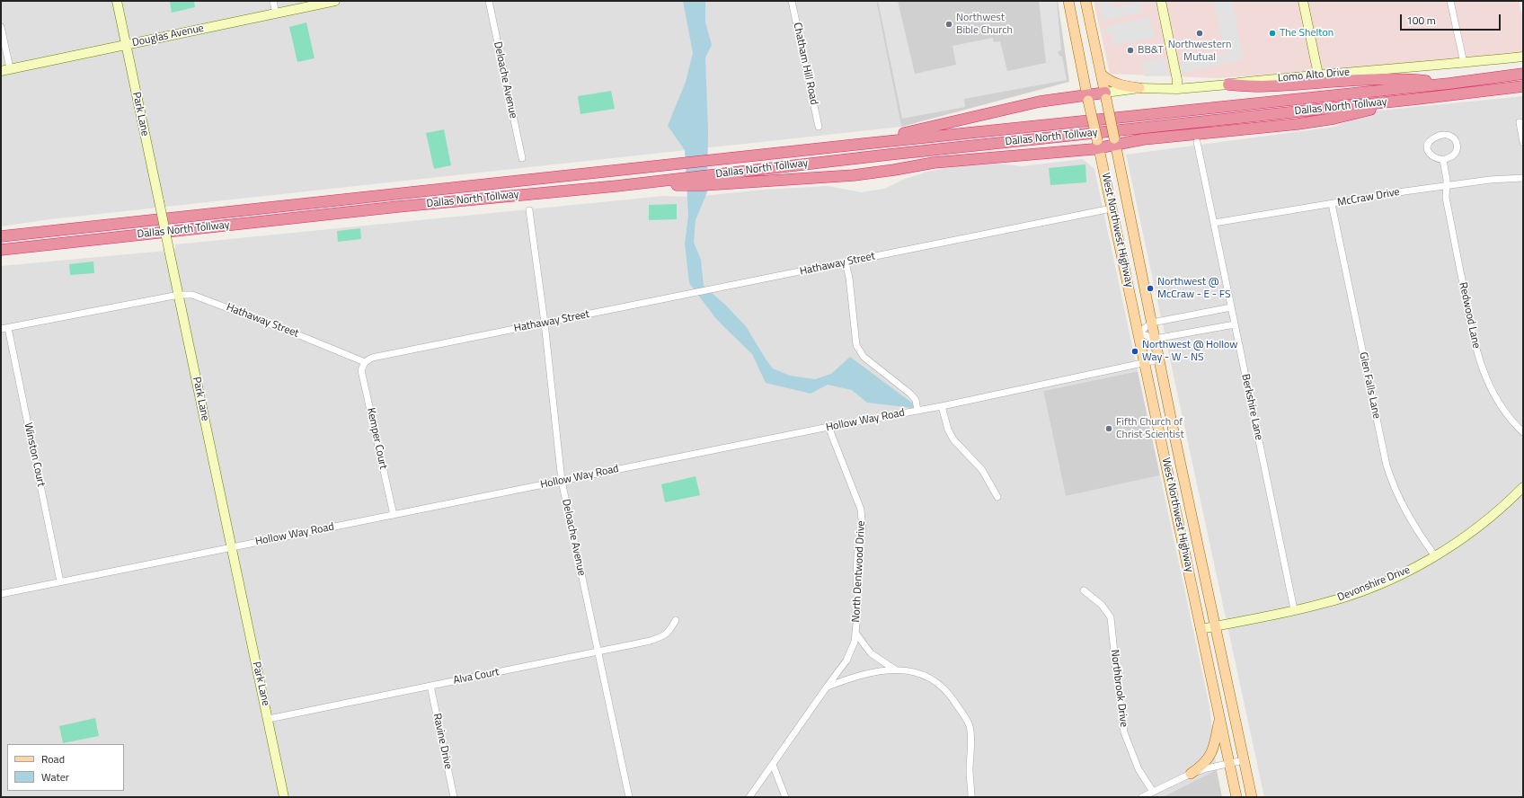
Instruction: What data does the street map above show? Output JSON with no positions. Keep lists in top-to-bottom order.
{
  "streets": {
    "highway": ["Dallas North Tollway"],
    "main road": ["West Northwest Highway"],
    "street": [
      "Douglas Avenue",
      "Chatham Hill Road",
      "Lomo Alto Drive",
      "Deloache Avenue",
      "Park Lane",
      "McCraw Drive",
      "Hathaway Street",
      "Redwood Lane",
      "Glen Falls Lane",
      "Berkshire Lane",
      "Hollow Way Road",
      "Kemper Court",
      "Winston Court",
      "North Dentwood Drive",
      "Devonshire Drive",
      "Alva Court",
      "Northbrook Drive",
      "Ravine Drive"
    ]
  },
  "crossings": [
    ["Douglas Avenue", "Park Lane"],
    ["Lomo Alto Drive", "West Northwest Highway"],
    ["Deloache Avenue", "Hathaway Street"],
    ["Deloache Avenue", "Hollow Way Road"],
    ["Deloache Avenue", "Alva Court"],
    ["Park Lane", "Hathaway Street"],
    ["Park Lane", "Hollow Way Road"],
    ["Park Lane", "Alva Court"],
    ["McCraw Drive", "Redwood Lane"],
    ["McCraw Drive", "Glen Falls Lane"],
    ["McCraw Drive", "Berkshire Lane"],
    ["West Northwest Highway", "Hathaway Street"],
    ["West Northwest Highway", "Hollow Way Road"],
    ["West Northwest Highway", "Devonshire Drive"],
    ["Hathaway Street", "Kemper Court"],
    ["Hathaway Street", "Winston Court"],
    ["Glen Falls Lane", "Devonshire Drive"],
    ["Berkshire Lane", "Devonshire Drive"],
    ["Hollow Way Road", "Kemper Court"],
    ["Hollow Way Road", "Winston Court"],
    ["Hollow Way Road", "North Dentwood Drive"],
    ["Alva Court", "Ravine Drive"]
  ],
  "places": [
    "Northwest Bible Church",
    "Northwestern Mutual",
    "The Shelton",
    "BB&T",
    "Northwest @ McCraw - E - FS",
    "Northwest @ Hollow Way - W - NS",
    "Fifth Church of Christ Scientist"
  ],
  "legend": ["Road", "Water"],
  "scale_bar": "100 m"
}
